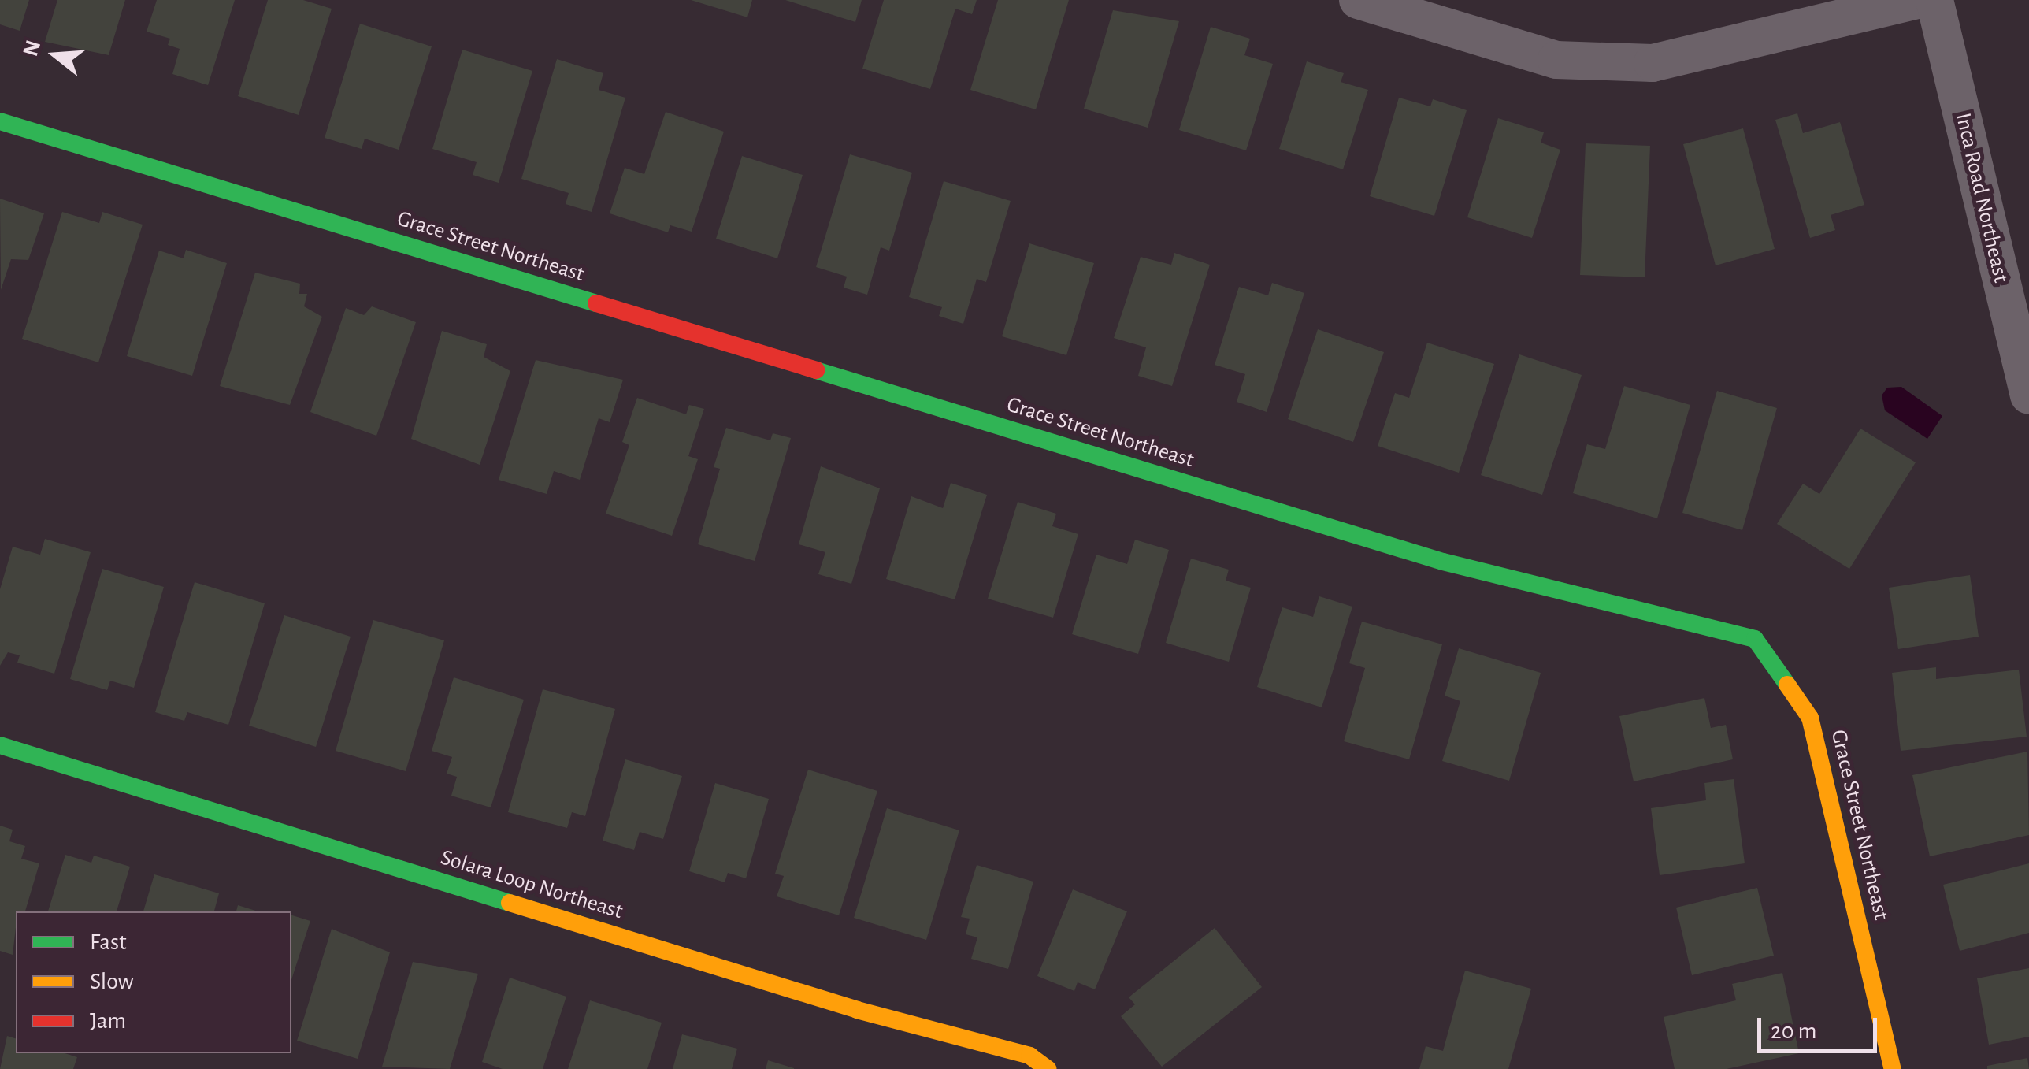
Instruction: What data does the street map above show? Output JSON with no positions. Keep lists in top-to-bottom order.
{
  "streets": {
    "street": ["Inca Road Northeast", "Grace Street Northeast", "Solara Loop Northeast"]
  },
  "legend": ["Fast", "Slow", "Jam"],
  "scale_bar": "20 m",
  "north": "left"
}
